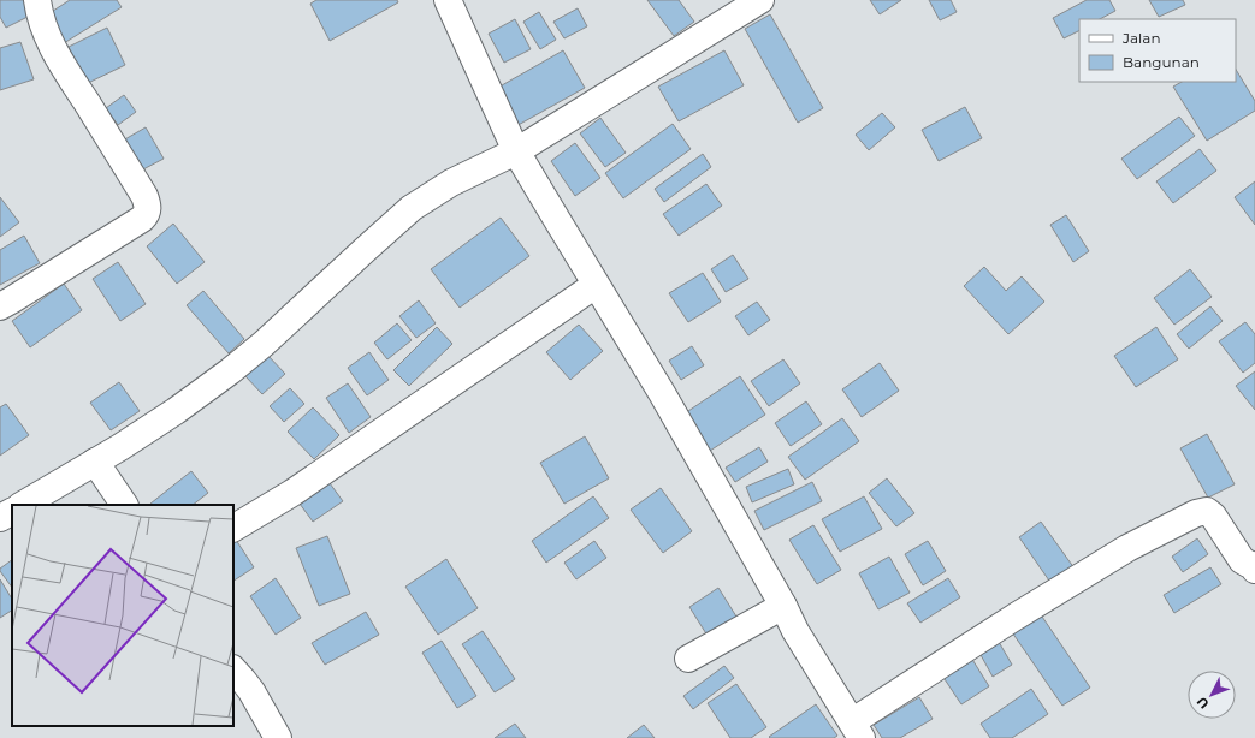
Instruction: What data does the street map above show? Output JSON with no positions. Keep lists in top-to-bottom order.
{
  "legend": ["Jalan", "Bangunan"],
  "north": "bottom left"
}
